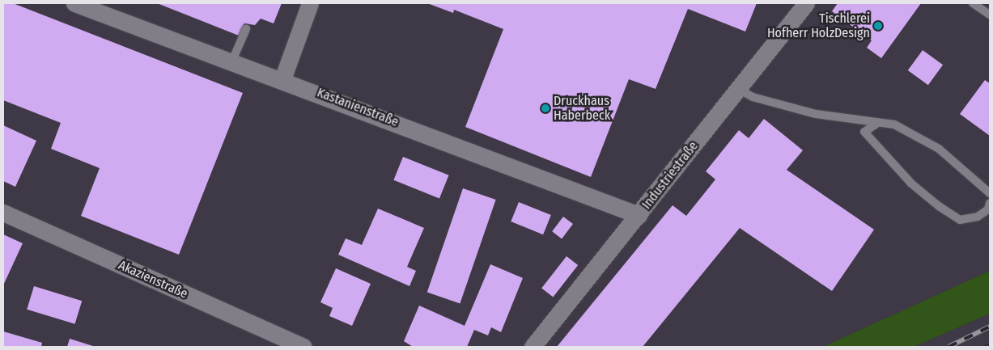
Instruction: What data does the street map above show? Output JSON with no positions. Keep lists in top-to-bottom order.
{
  "streets": {
    "street": ["Kastanienstraße", "Industriestraße", "Akazienstraße"]
  },
  "crossings": [
    ["Kastanienstraße", "Industriestraße"]
  ],
  "places": ["Tischlerei Hofherr HolzDesign", "Druckhaus Haberbeck"]
}
